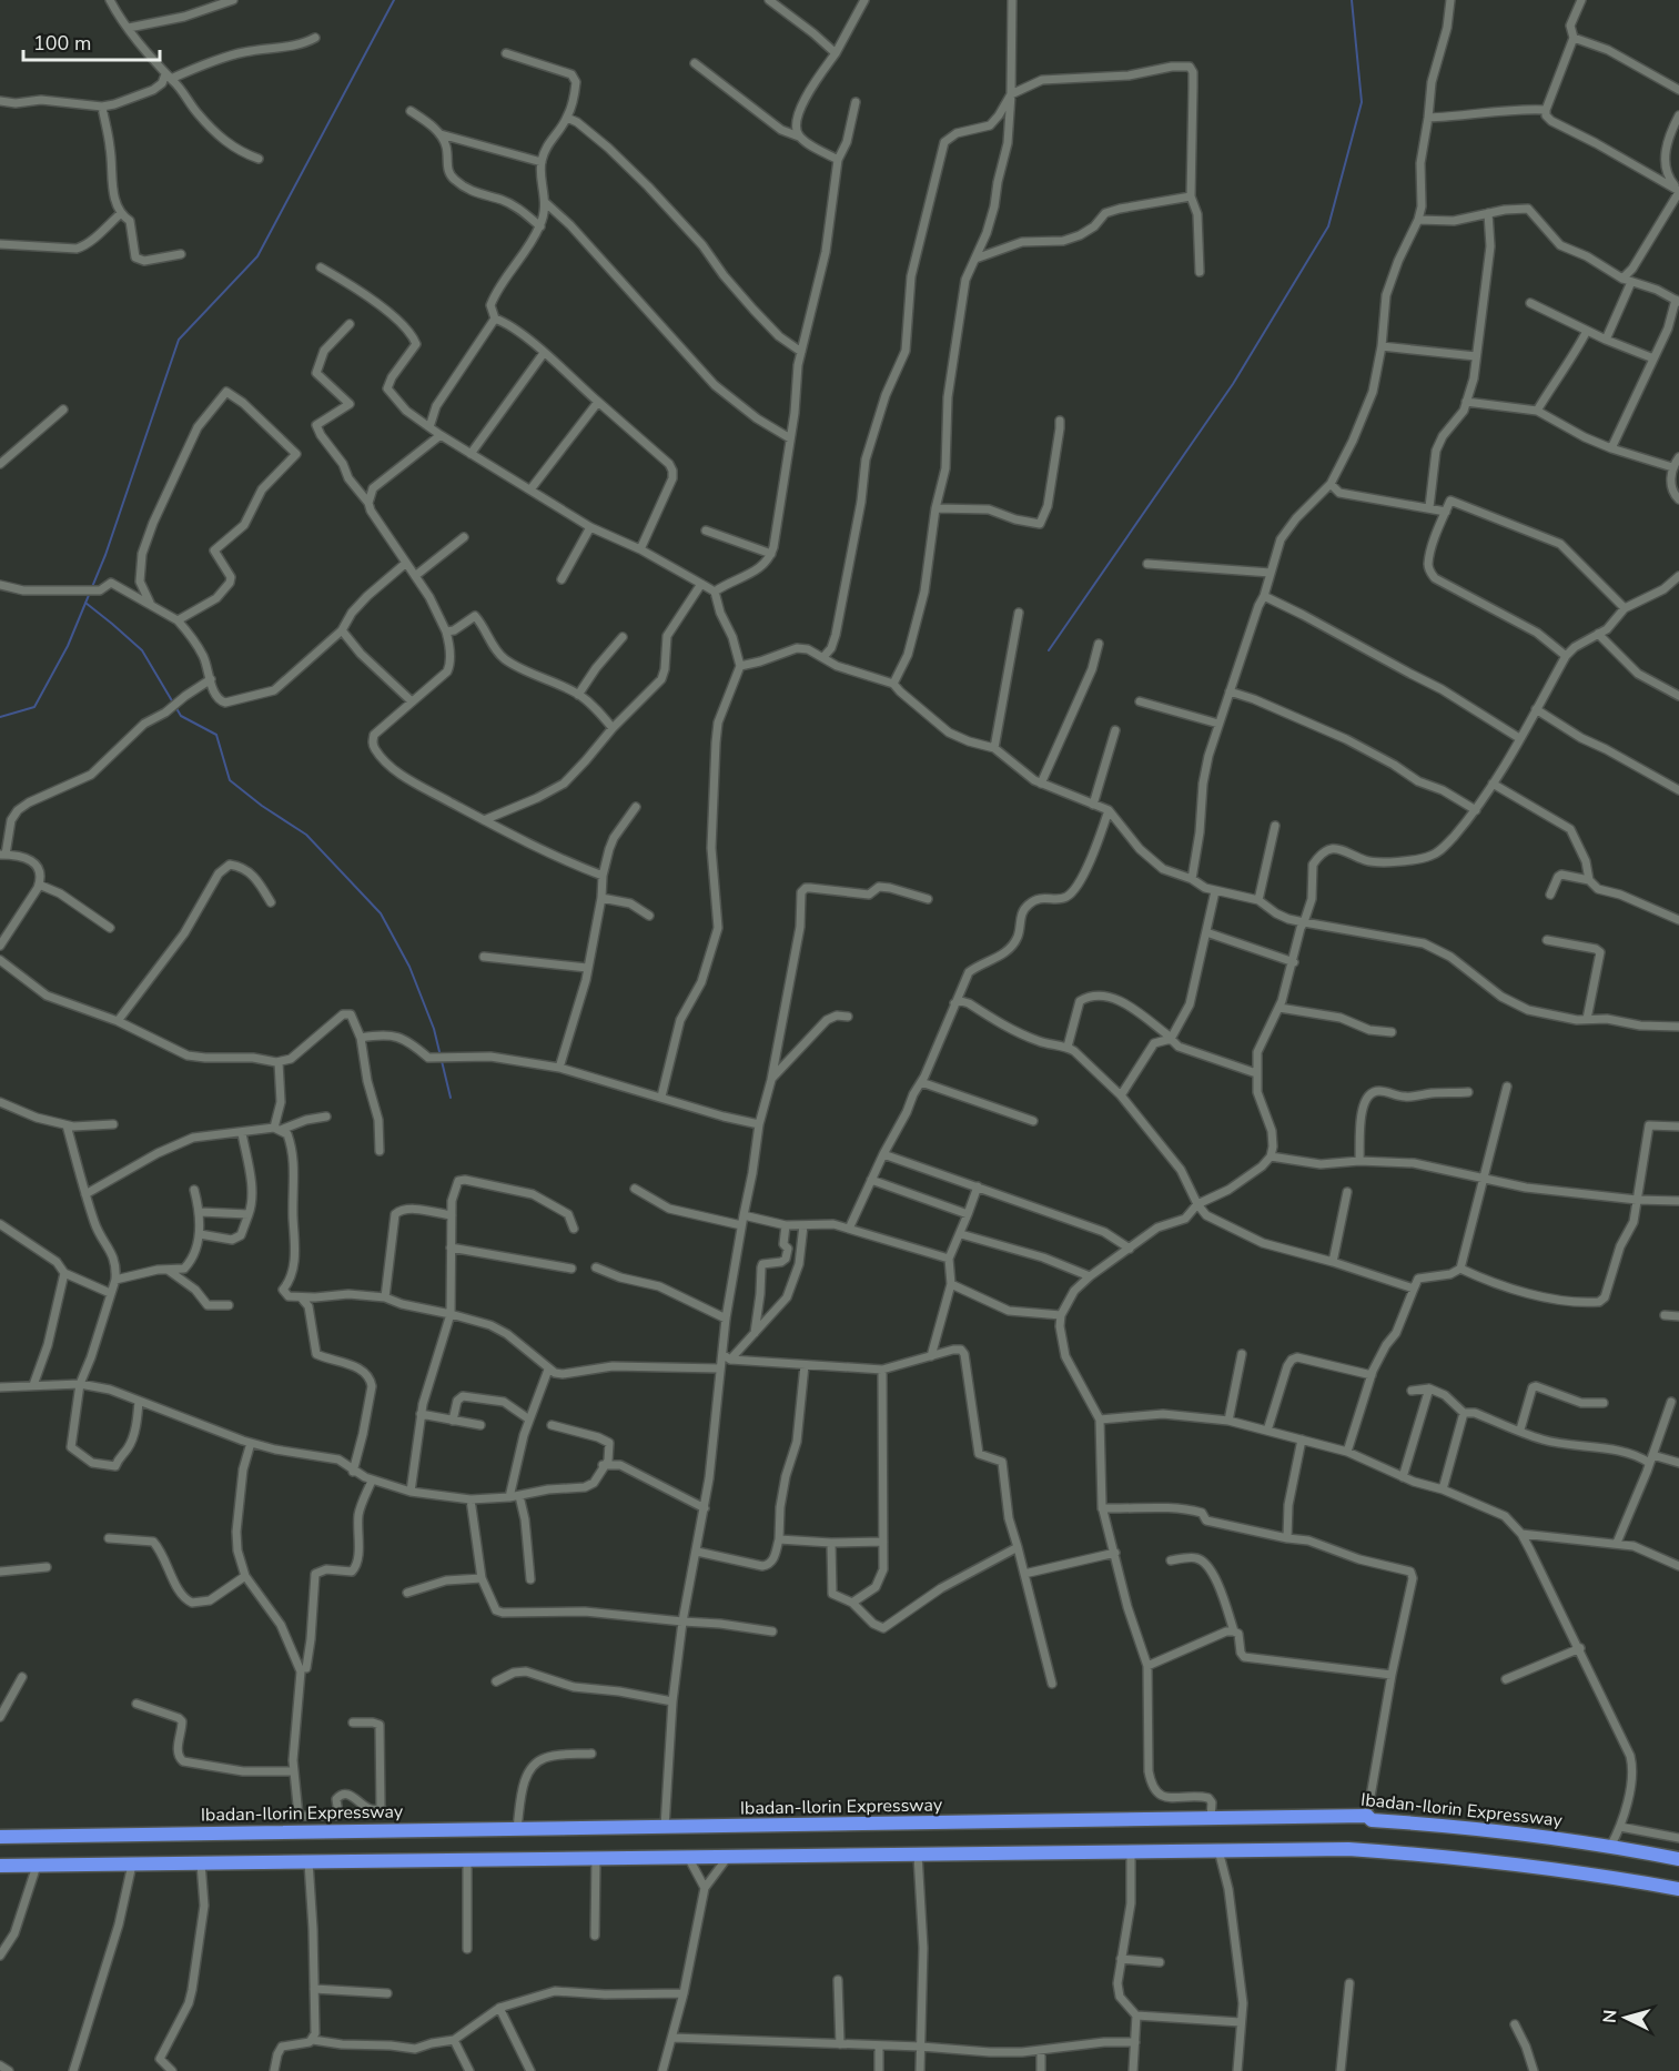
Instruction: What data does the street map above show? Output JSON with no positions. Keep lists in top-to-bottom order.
{
  "streets": {
    "highway": ["Ibadan-Ilorin Expressway"]
  },
  "scale_bar": "100 m",
  "north": "left"
}
